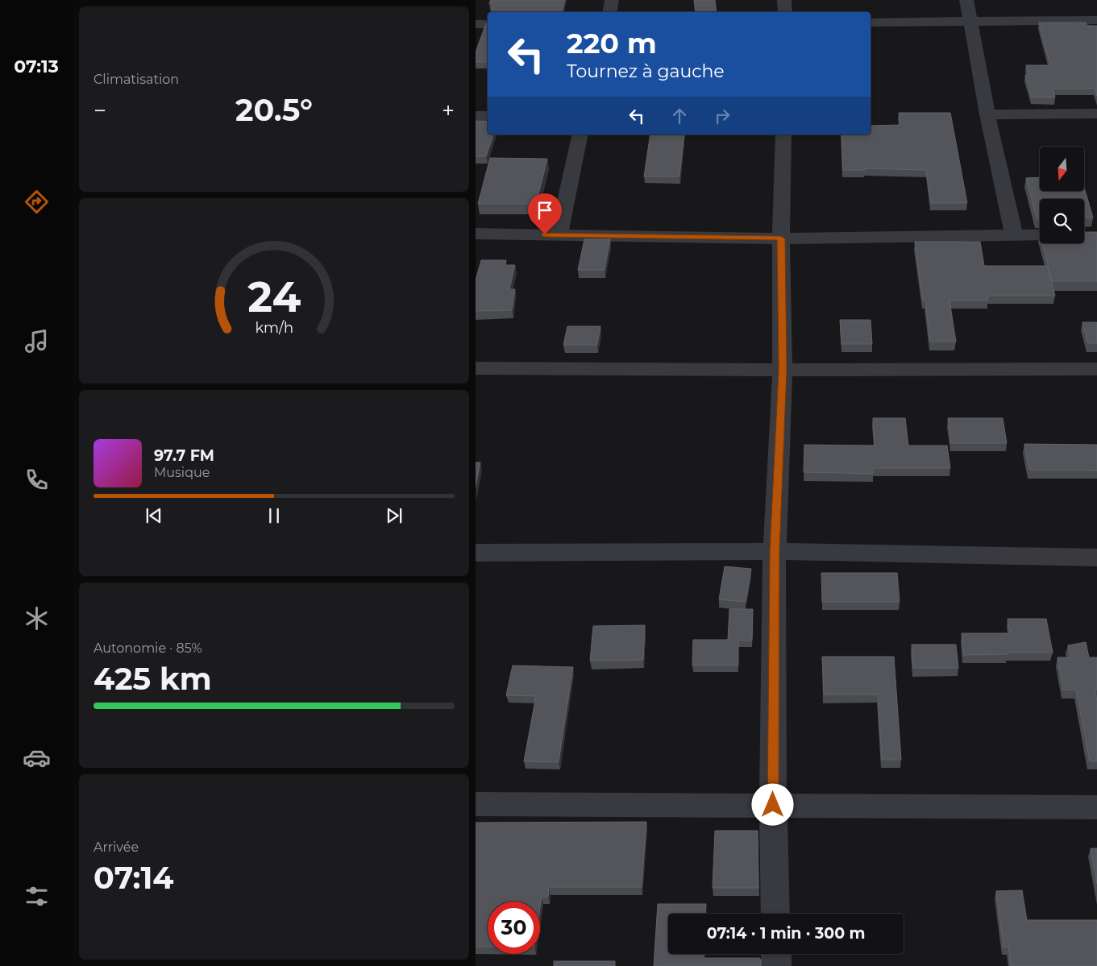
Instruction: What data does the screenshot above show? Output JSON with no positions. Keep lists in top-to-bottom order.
{
  "north": "bottom",
  "page": {
    "tabs": "07:13",
    "tile": [
      "Climatisation",
      ["Autonomie · 85%", "425 km"],
      ["Arrivée", "07:14"]
    ],
    "turn": ["220 m", "Tournez à gauche"],
    "heat": ["−", "20.5°", "+"],
    "song": ["97.7 FM", "Musique"],
    "limit": "30",
    "trip": "07:14 · 1 min · 300 m",
    "gauge": ["24", "km/h"]
  }
}
